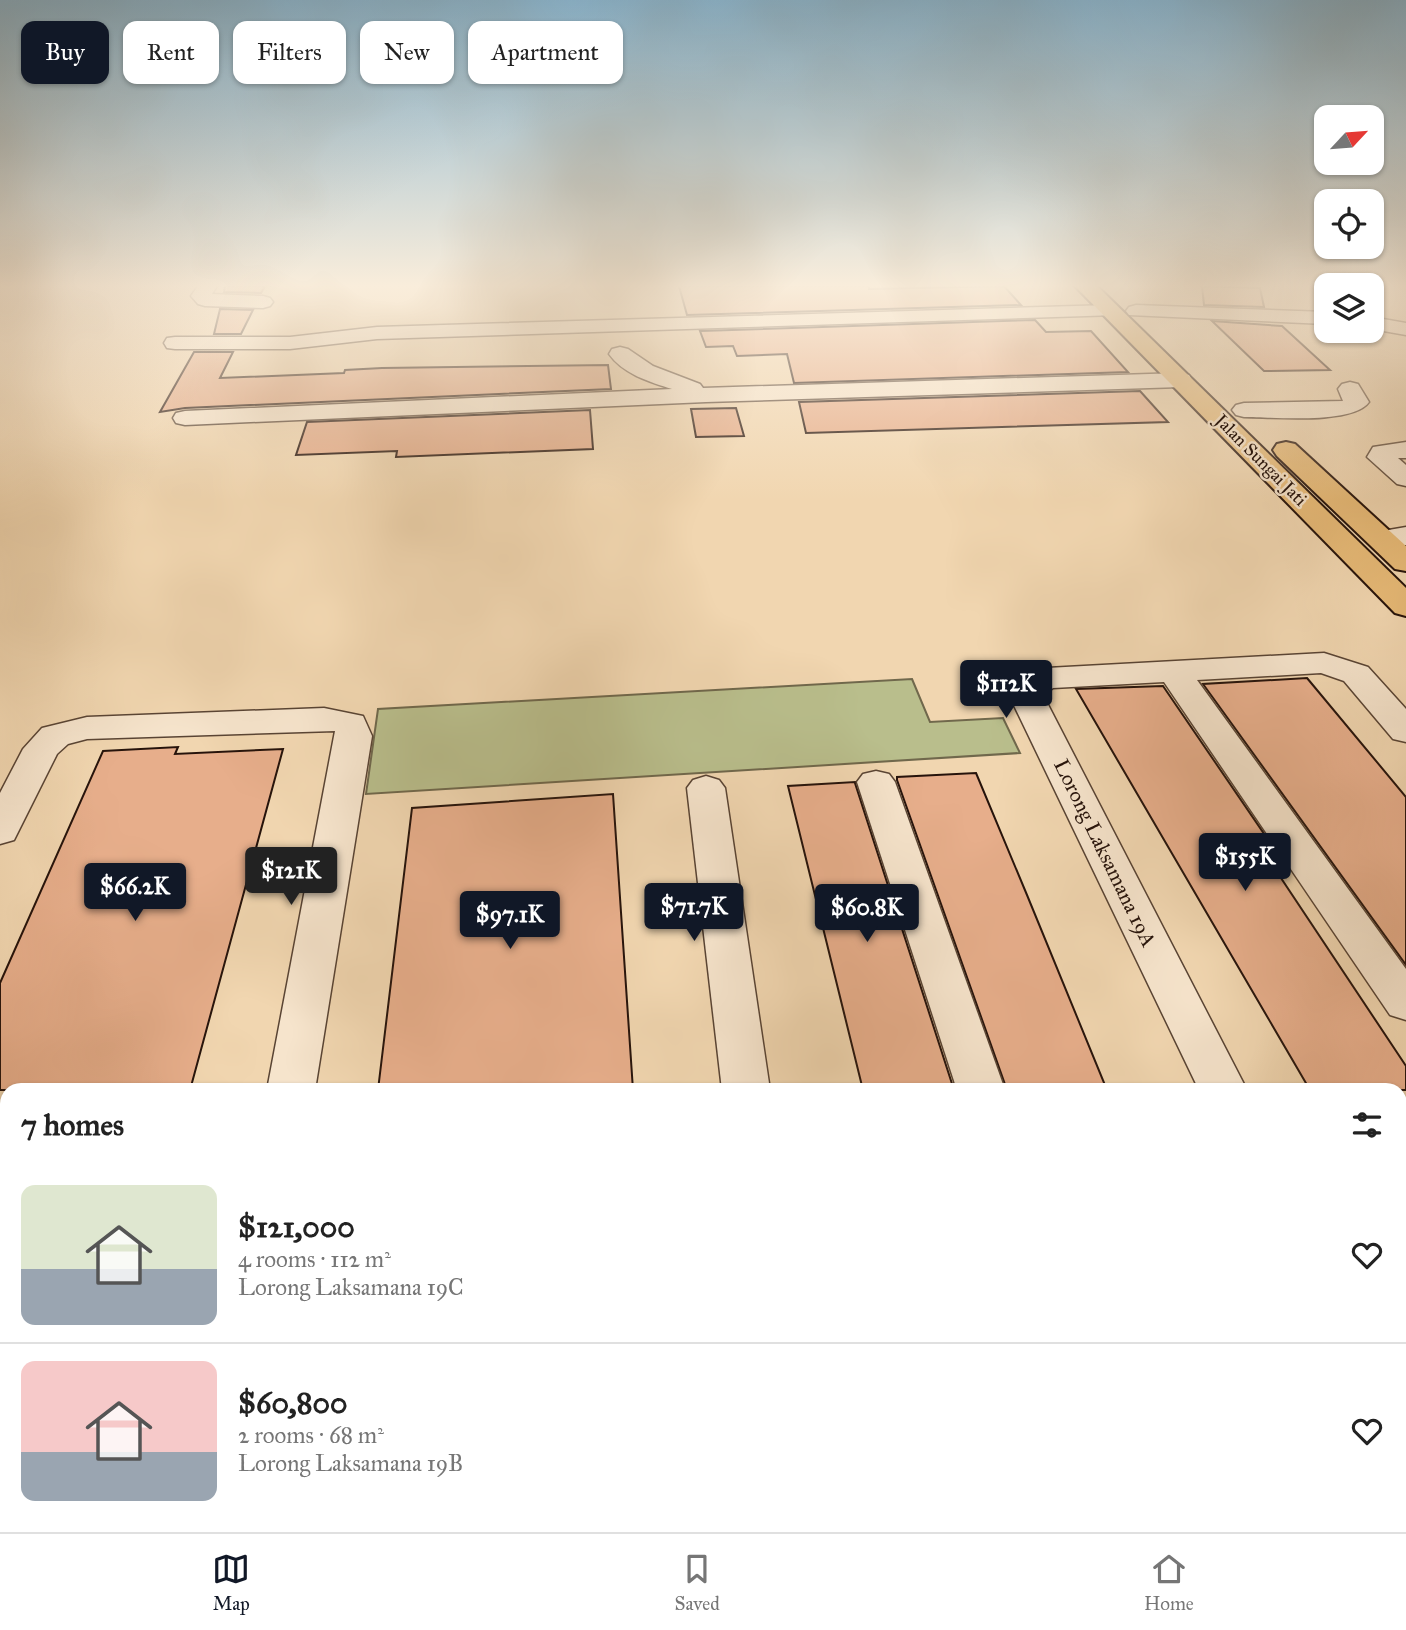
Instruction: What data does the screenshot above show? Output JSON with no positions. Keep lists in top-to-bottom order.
{
  "streets": {
    "main road": ["Jalan Sungai Jati"],
    "street": ["Lorong Laksamana 19A"]
  },
  "north": "top right",
  "page": {
    "chip": [
      "Buy",
      "Rent",
      "Filters",
      "New",
      "Apartment"
    ],
    "price": [
      "$112K",
      "$155K",
      "$121K",
      "$66.2K",
      "$71.7K",
      "$60.8K",
      "$97.1K"
    ],
    "heading": "7 homes",
    "list": [
      {
        "name": "$121,000",
        "note": "4 rooms · 112 m² · Lorong Laksamana 19C"
      },
      {
        "name": "$60,800",
        "note": "2 rooms · 68 m² · Lorong Laksamana 19B"
      }
    ],
    "tabs": ["Map", "Saved", "Home"]
  }
}
